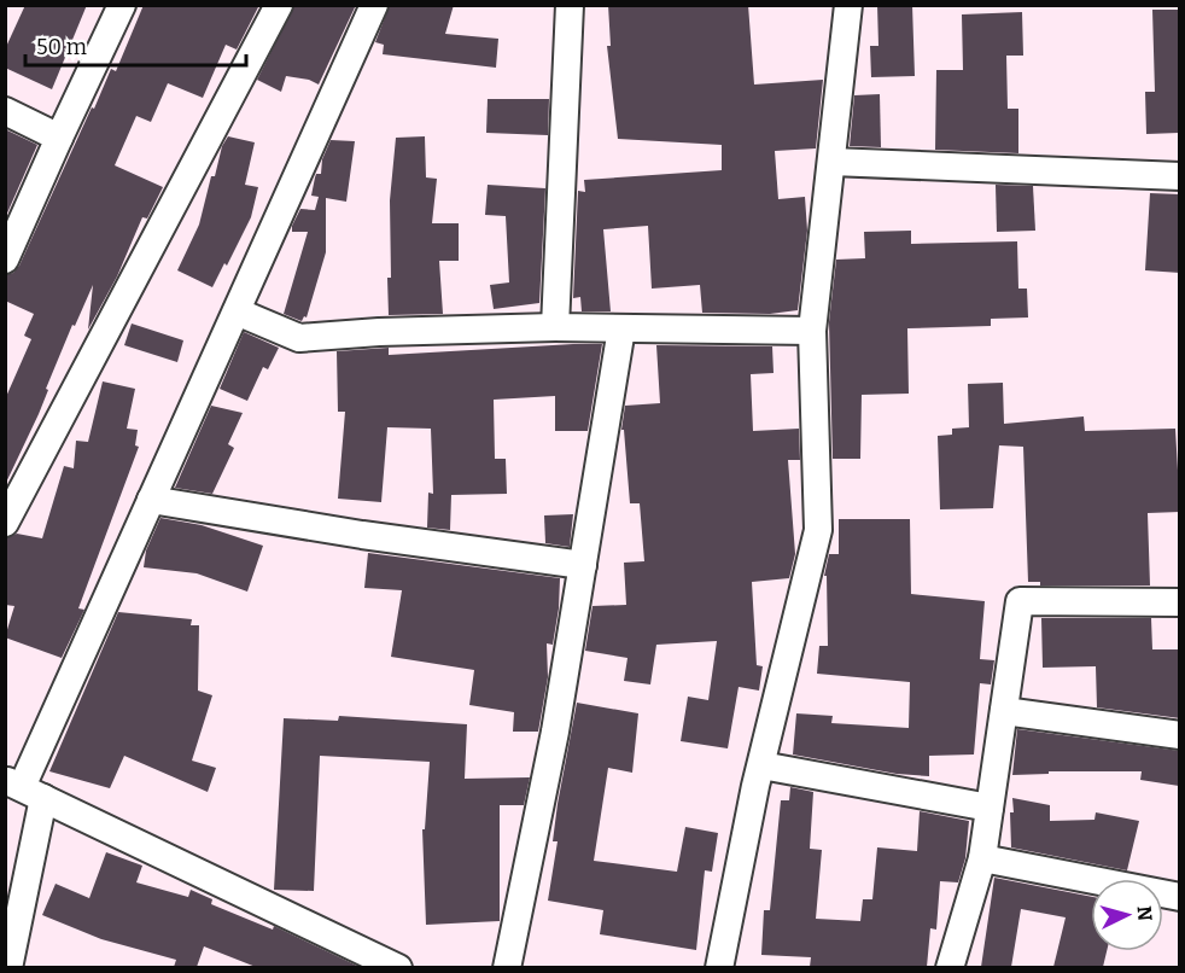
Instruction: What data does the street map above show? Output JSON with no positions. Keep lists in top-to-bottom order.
{
  "scale_bar": "50 m",
  "north": "right"
}
